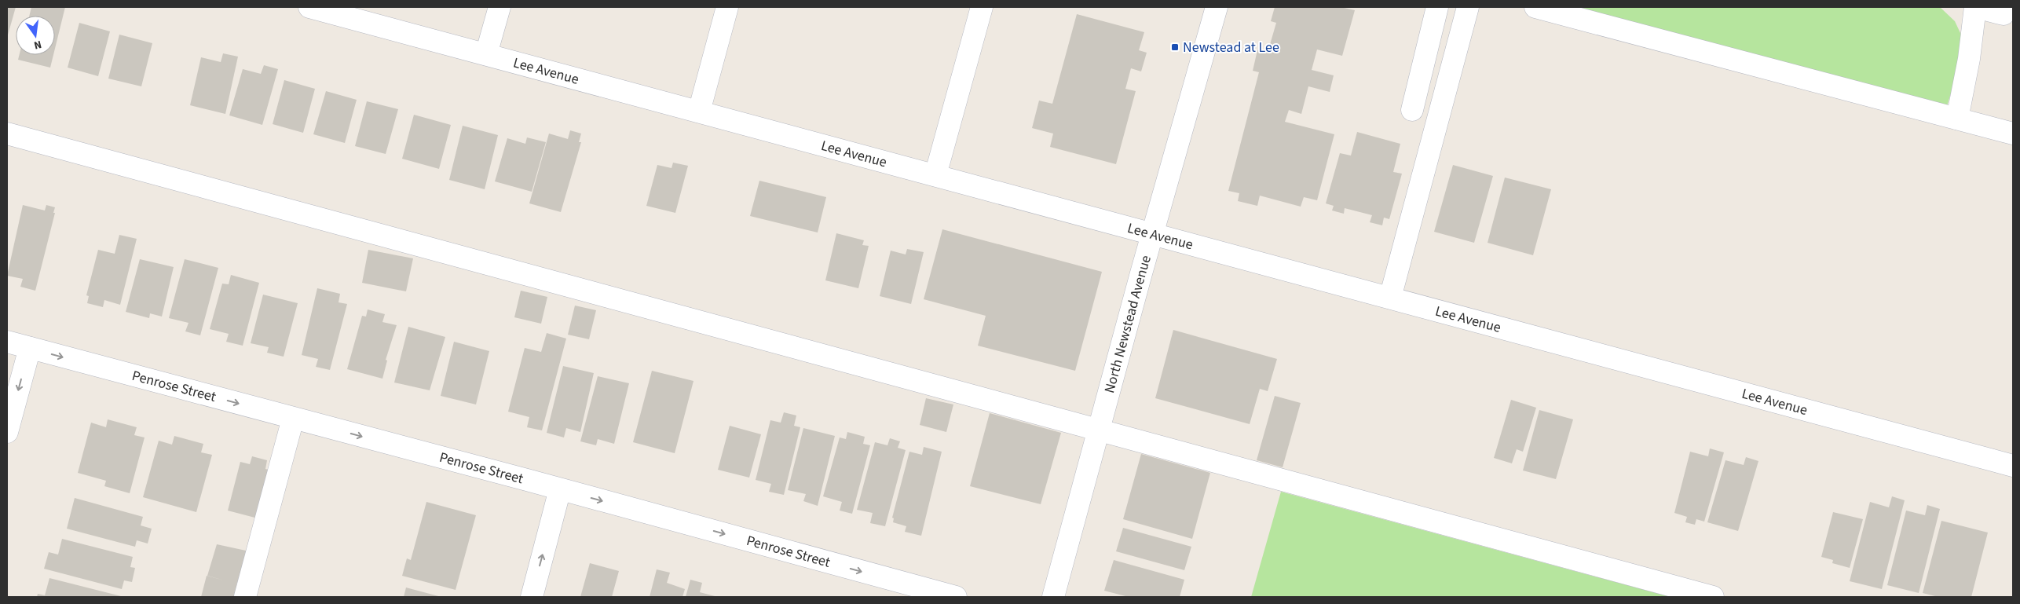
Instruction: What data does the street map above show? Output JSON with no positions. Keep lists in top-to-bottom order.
{
  "streets": {
    "street": ["Lee Avenue", "North Newstead Avenue", "Penrose Street"]
  },
  "crossings": [
    ["Lee Avenue", "North Newstead Avenue"]
  ],
  "one_way": ["Penrose Street"],
  "places": {
    "transit": ["Newstead at Lee"]
  },
  "north": "bottom"
}
